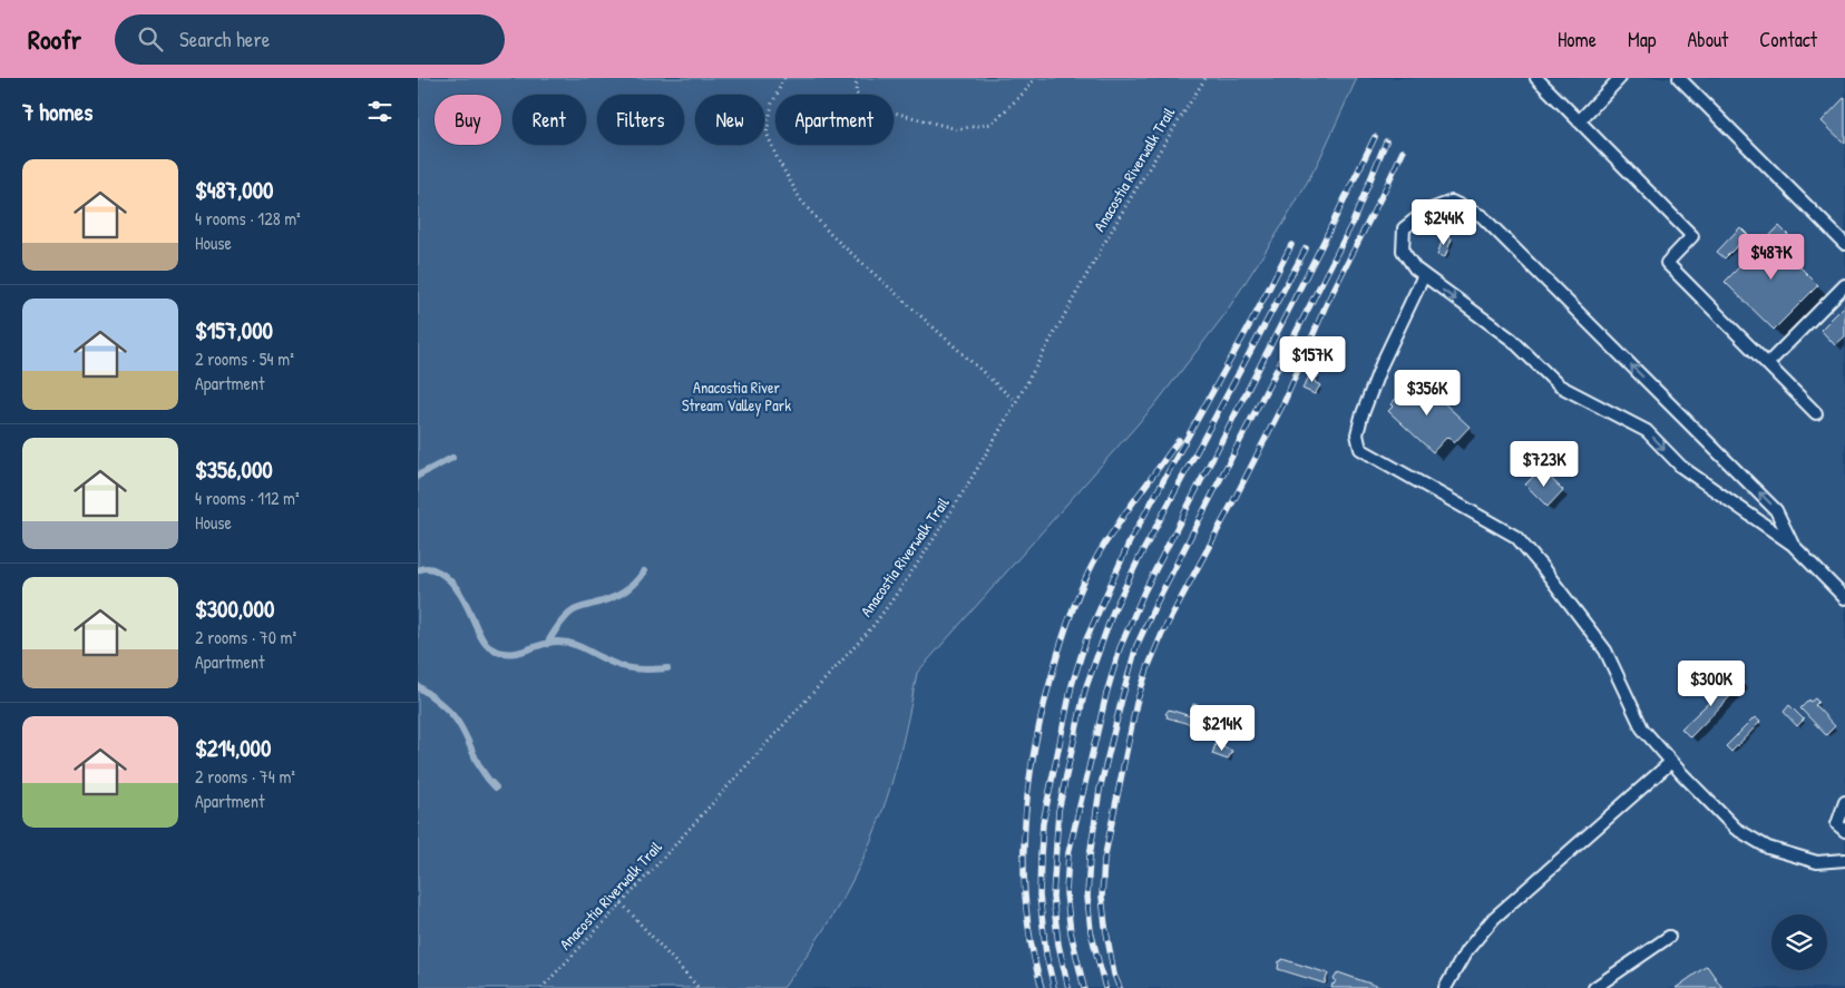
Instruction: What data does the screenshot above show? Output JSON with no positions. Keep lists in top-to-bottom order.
{
  "streets": {
    "path": ["Anacostia Riverwalk Trail"]
  },
  "parks": ["Anacostia River Stream Valley Park"],
  "page": {
    "header": "Roofr",
    "search": "Search here",
    "nav": [
      "Home",
      "Map",
      "About",
      "Contact"
    ],
    "heading": "7 homes",
    "chip": [
      "Buy",
      "Rent",
      "Filters",
      "New",
      "Apartment"
    ],
    "list": [
      {
        "name": "$487,000",
        "note": "4 rooms · 128 m² · House"
      },
      {
        "name": "$157,000",
        "note": "2 rooms · 54 m² · Apartment"
      },
      {
        "name": "$356,000",
        "note": "4 rooms · 112 m² · House"
      },
      {
        "name": "$300,000",
        "note": "2 rooms · 70 m² · Apartment"
      },
      {
        "name": "$214,000",
        "note": "2 rooms · 74 m² · Apartment"
      }
    ],
    "price": [
      "$244K",
      "$487K",
      "$157K",
      "$356K",
      "$723K",
      "$300K",
      "$214K"
    ]
  }
}
